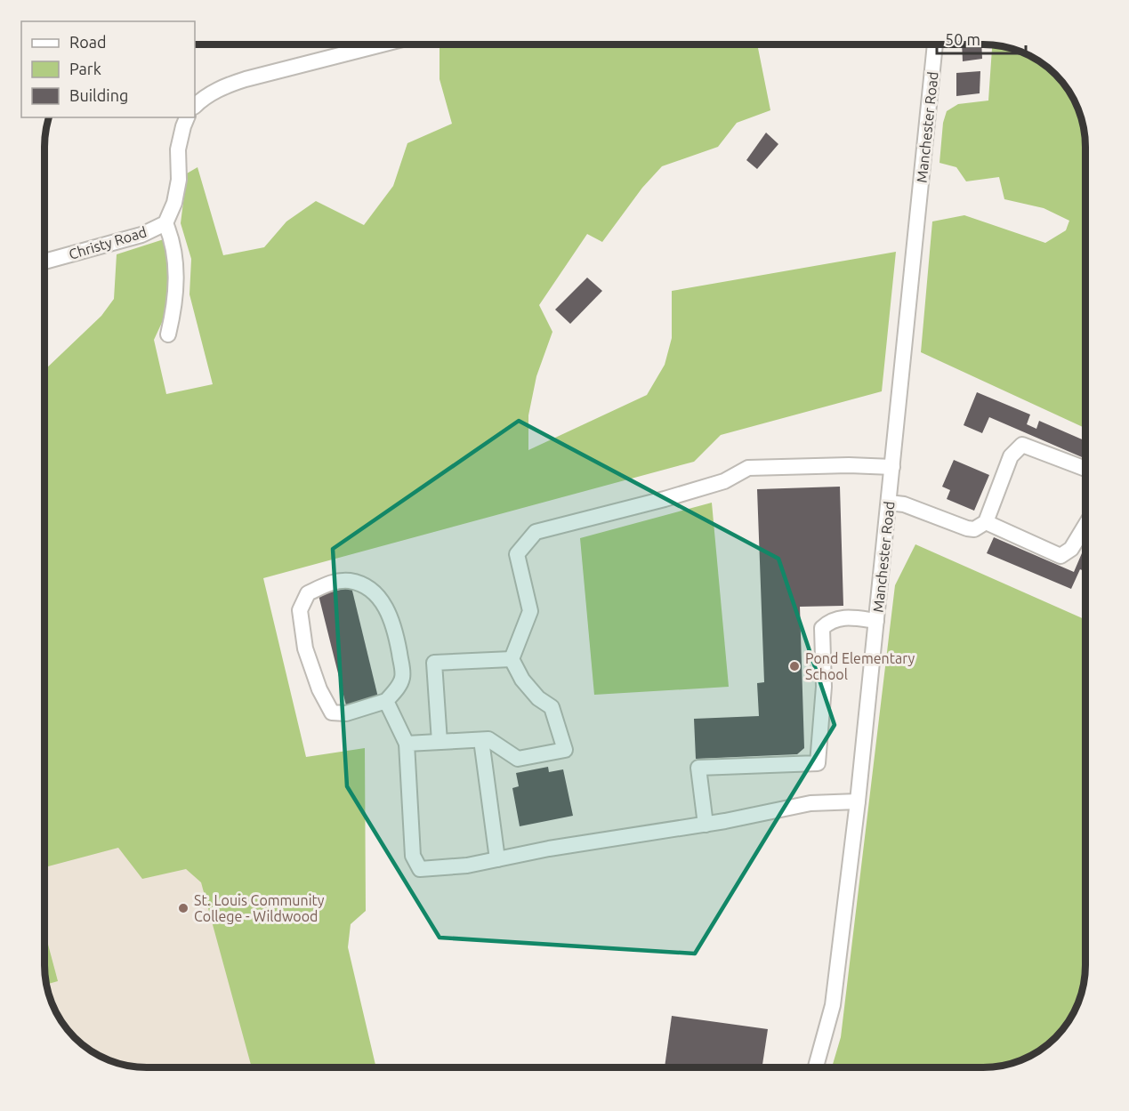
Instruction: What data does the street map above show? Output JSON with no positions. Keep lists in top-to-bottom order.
{
  "streets": {
    "street": ["Manchester Road", "Christy Road"]
  },
  "places": ["Pond Elementary School", "St. Louis Community College - Wildwood"],
  "legend": ["Road", "Park", "Building"],
  "scale_bar": "50 m"
}
